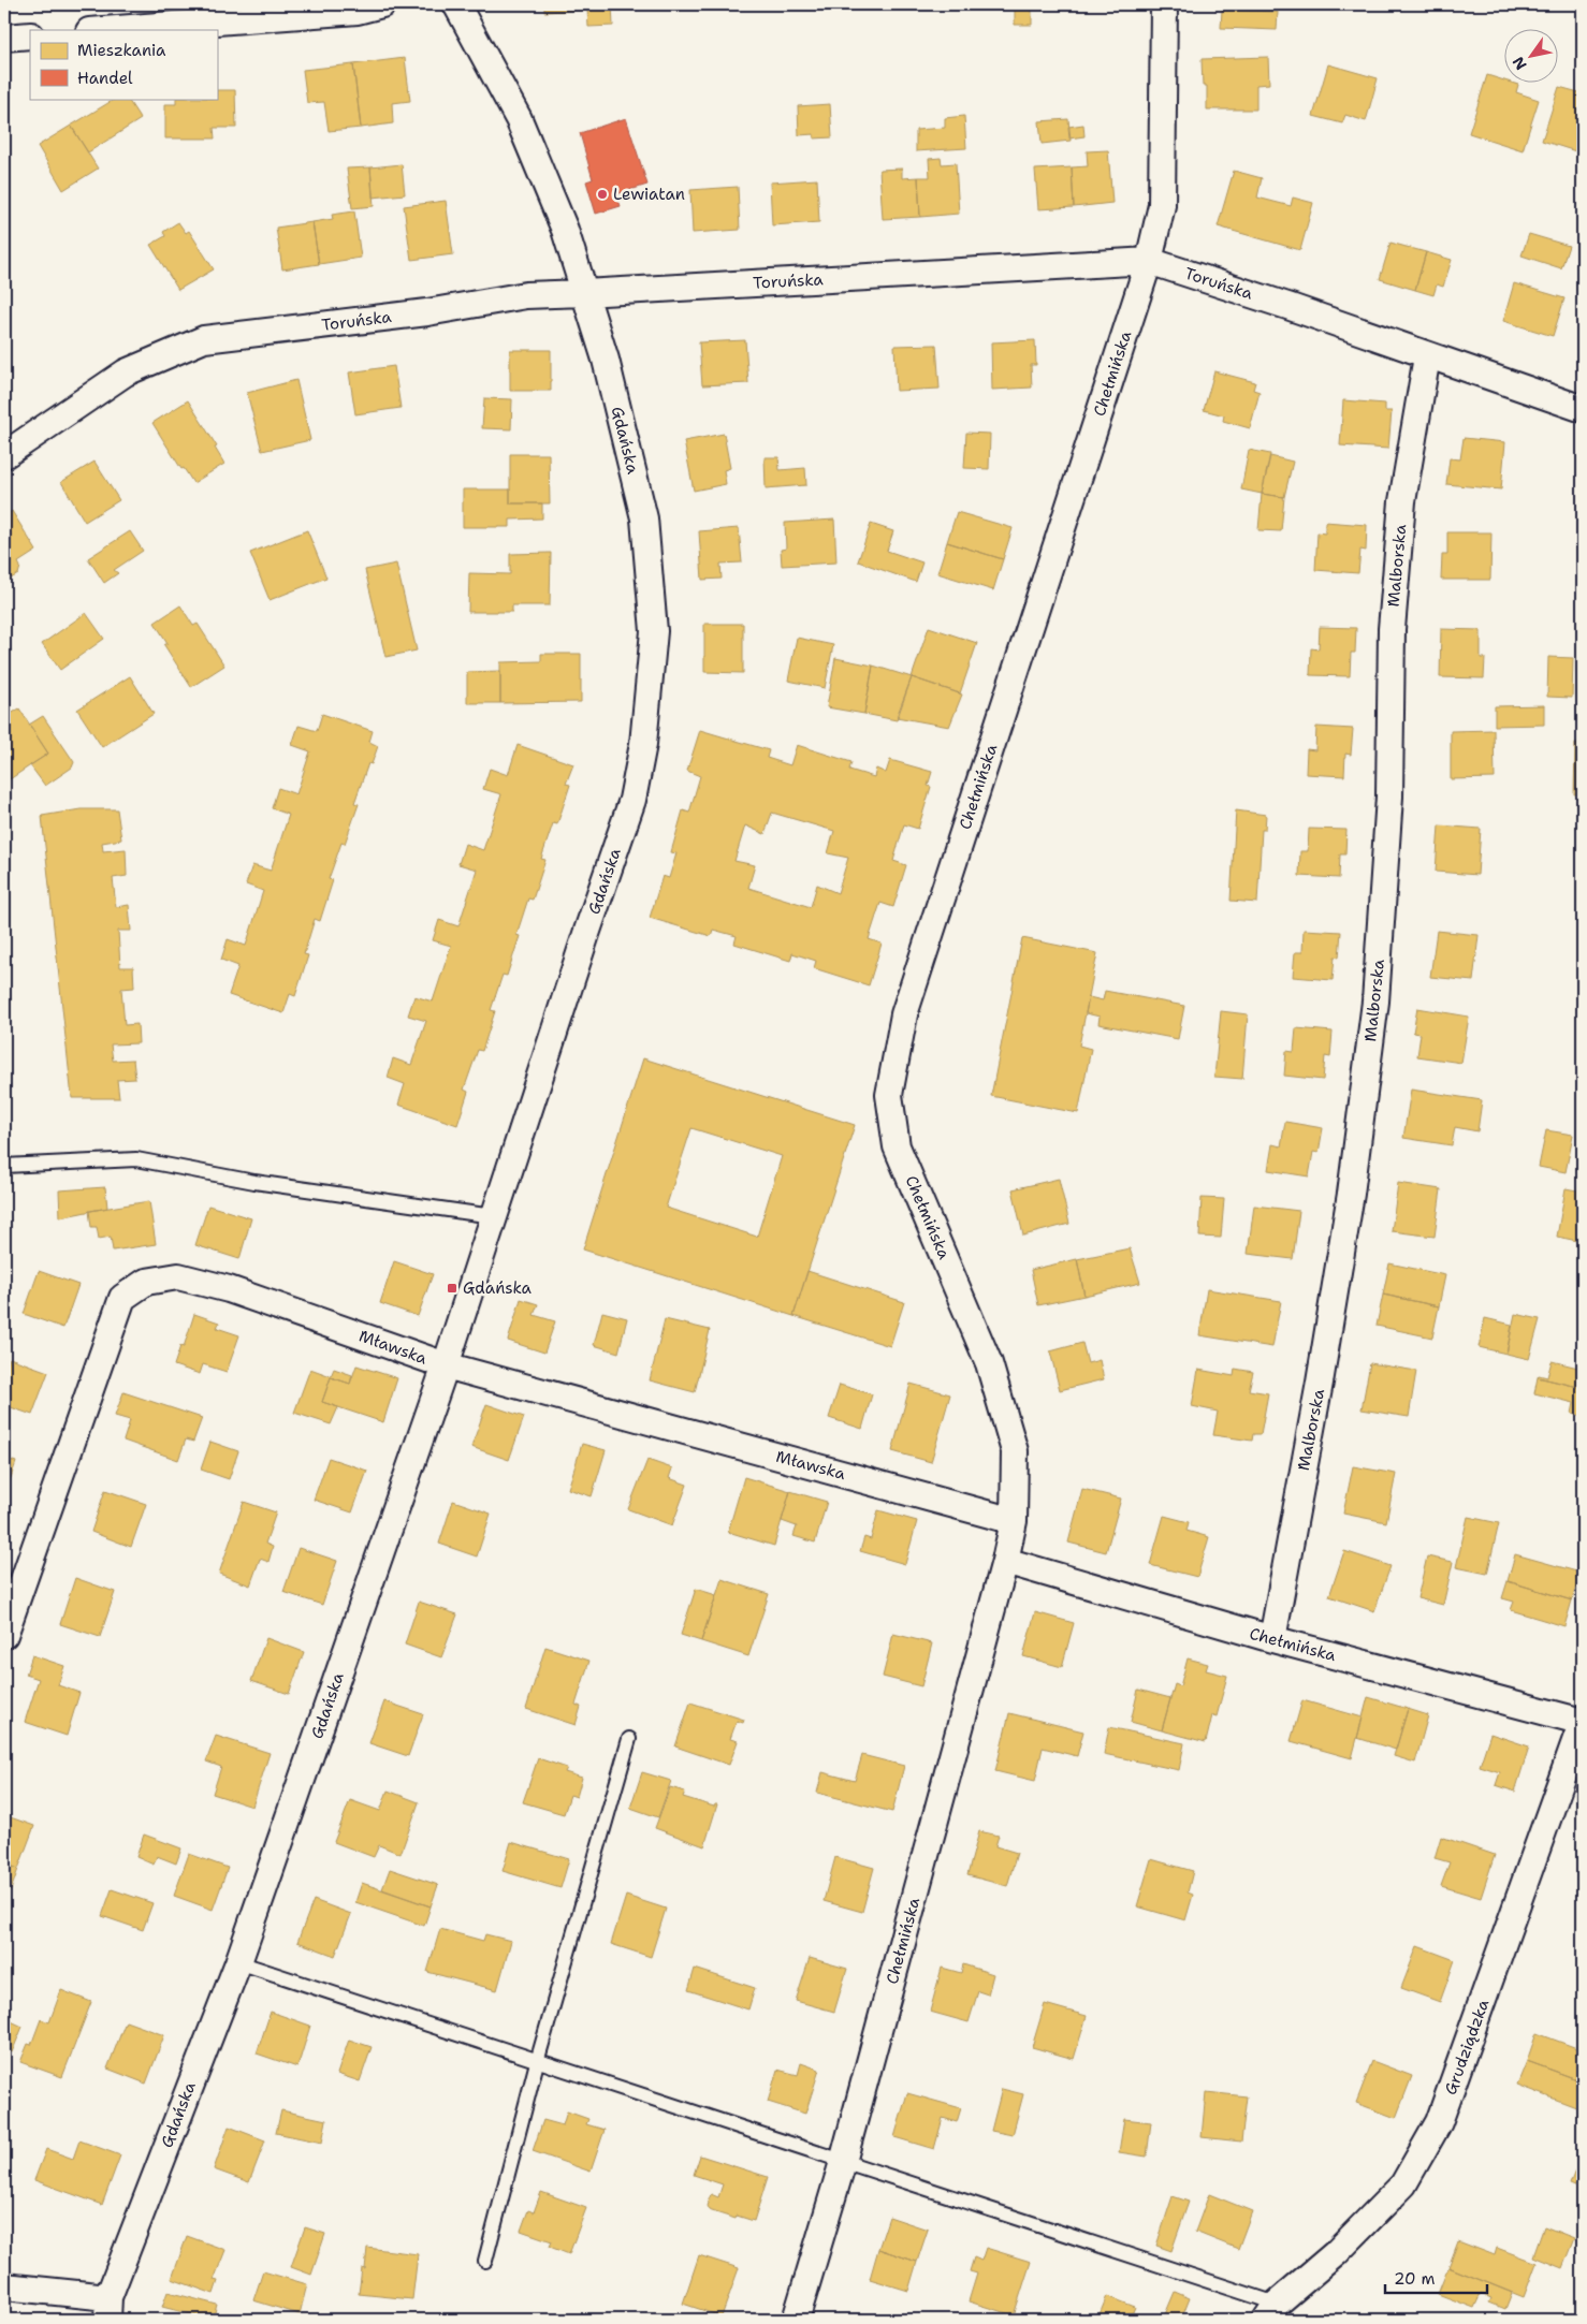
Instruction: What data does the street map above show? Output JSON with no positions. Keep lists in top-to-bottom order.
{
  "streets": {
    "street": [
      "Toruńska",
      "Chełmińska",
      "Gdańska",
      "Malborska",
      "Mławska",
      "Grudziądzka"
    ]
  },
  "crossings": [
    ["Toruńska", "Chełmińska"],
    ["Toruńska", "Gdańska"],
    ["Toruńska", "Malborska"],
    ["Chełmińska", "Malborska"],
    ["Chełmińska", "Mławska"],
    ["Chełmińska", "Grudziądzka"],
    ["Gdańska", "Mławska"]
  ],
  "places": {
    "other": ["Lewiatan"],
    "transit": ["Gdańska"]
  },
  "legend": ["Mieszkania", "Handel"],
  "scale_bar": "20 m",
  "north": "bottom left"
}
